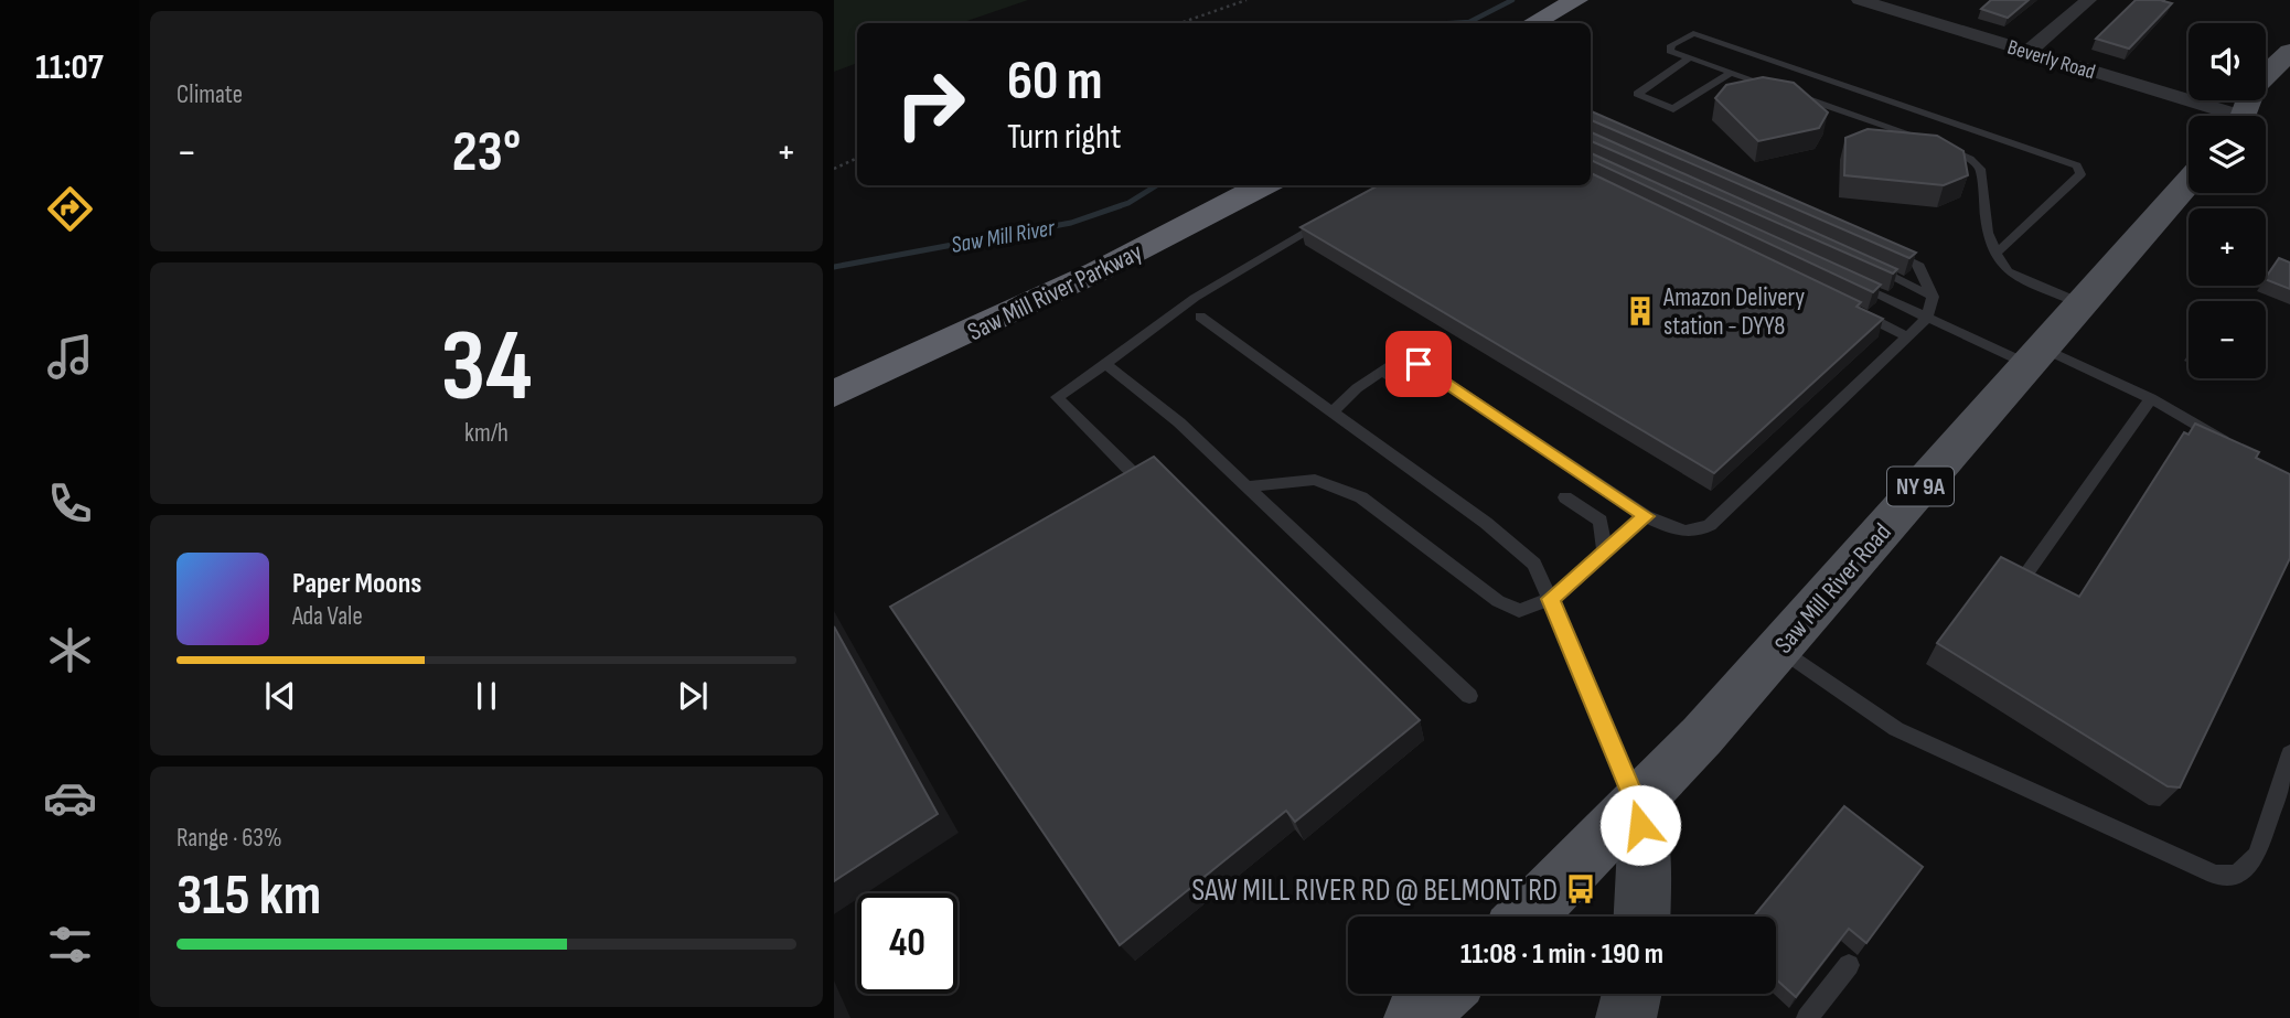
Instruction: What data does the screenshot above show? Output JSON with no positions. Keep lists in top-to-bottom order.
{
  "streets": {
    "highway": ["Saw Mill River Parkway"],
    "main road": ["NY 9A", "Saw Mill River Road"],
    "street": ["Beverly Road"]
  },
  "water": ["Saw Mill River"],
  "places": {
    "building": ["Amazon Delivery station - DYY8"],
    "bus stop": ["SAW MILL RIVER RD @ BELMONT RD"]
  },
  "page": {
    "tabs": "11:07",
    "tile": [
      "Climate",
      ["34", "km/h"],
      ["Range · 63%", "315 km"]
    ],
    "map_buttons": ["+", "−"],
    "turn": ["60 m", "Turn right"],
    "heat": ["−", "23°", "+"],
    "song": ["Paper Moons", "Ada Vale"],
    "limit": "40",
    "trip": "11:08 · 1 min · 190 m"
  }
}
